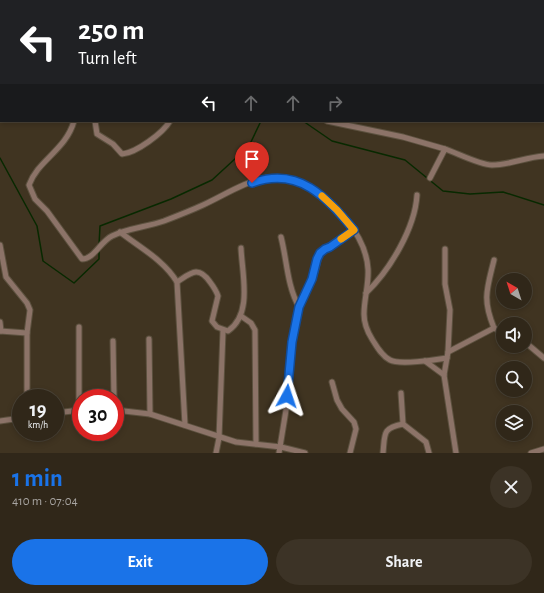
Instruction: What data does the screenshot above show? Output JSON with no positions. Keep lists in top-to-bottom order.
{
  "north": "top left",
  "page": {
    "turn": ["250 m", "Turn left"],
    "speed": "19 km/h",
    "limit": "30",
    "heading": ["1 min", "410 m · 07:04"],
    "buttons": ["Exit", "Share"]
  }
}
